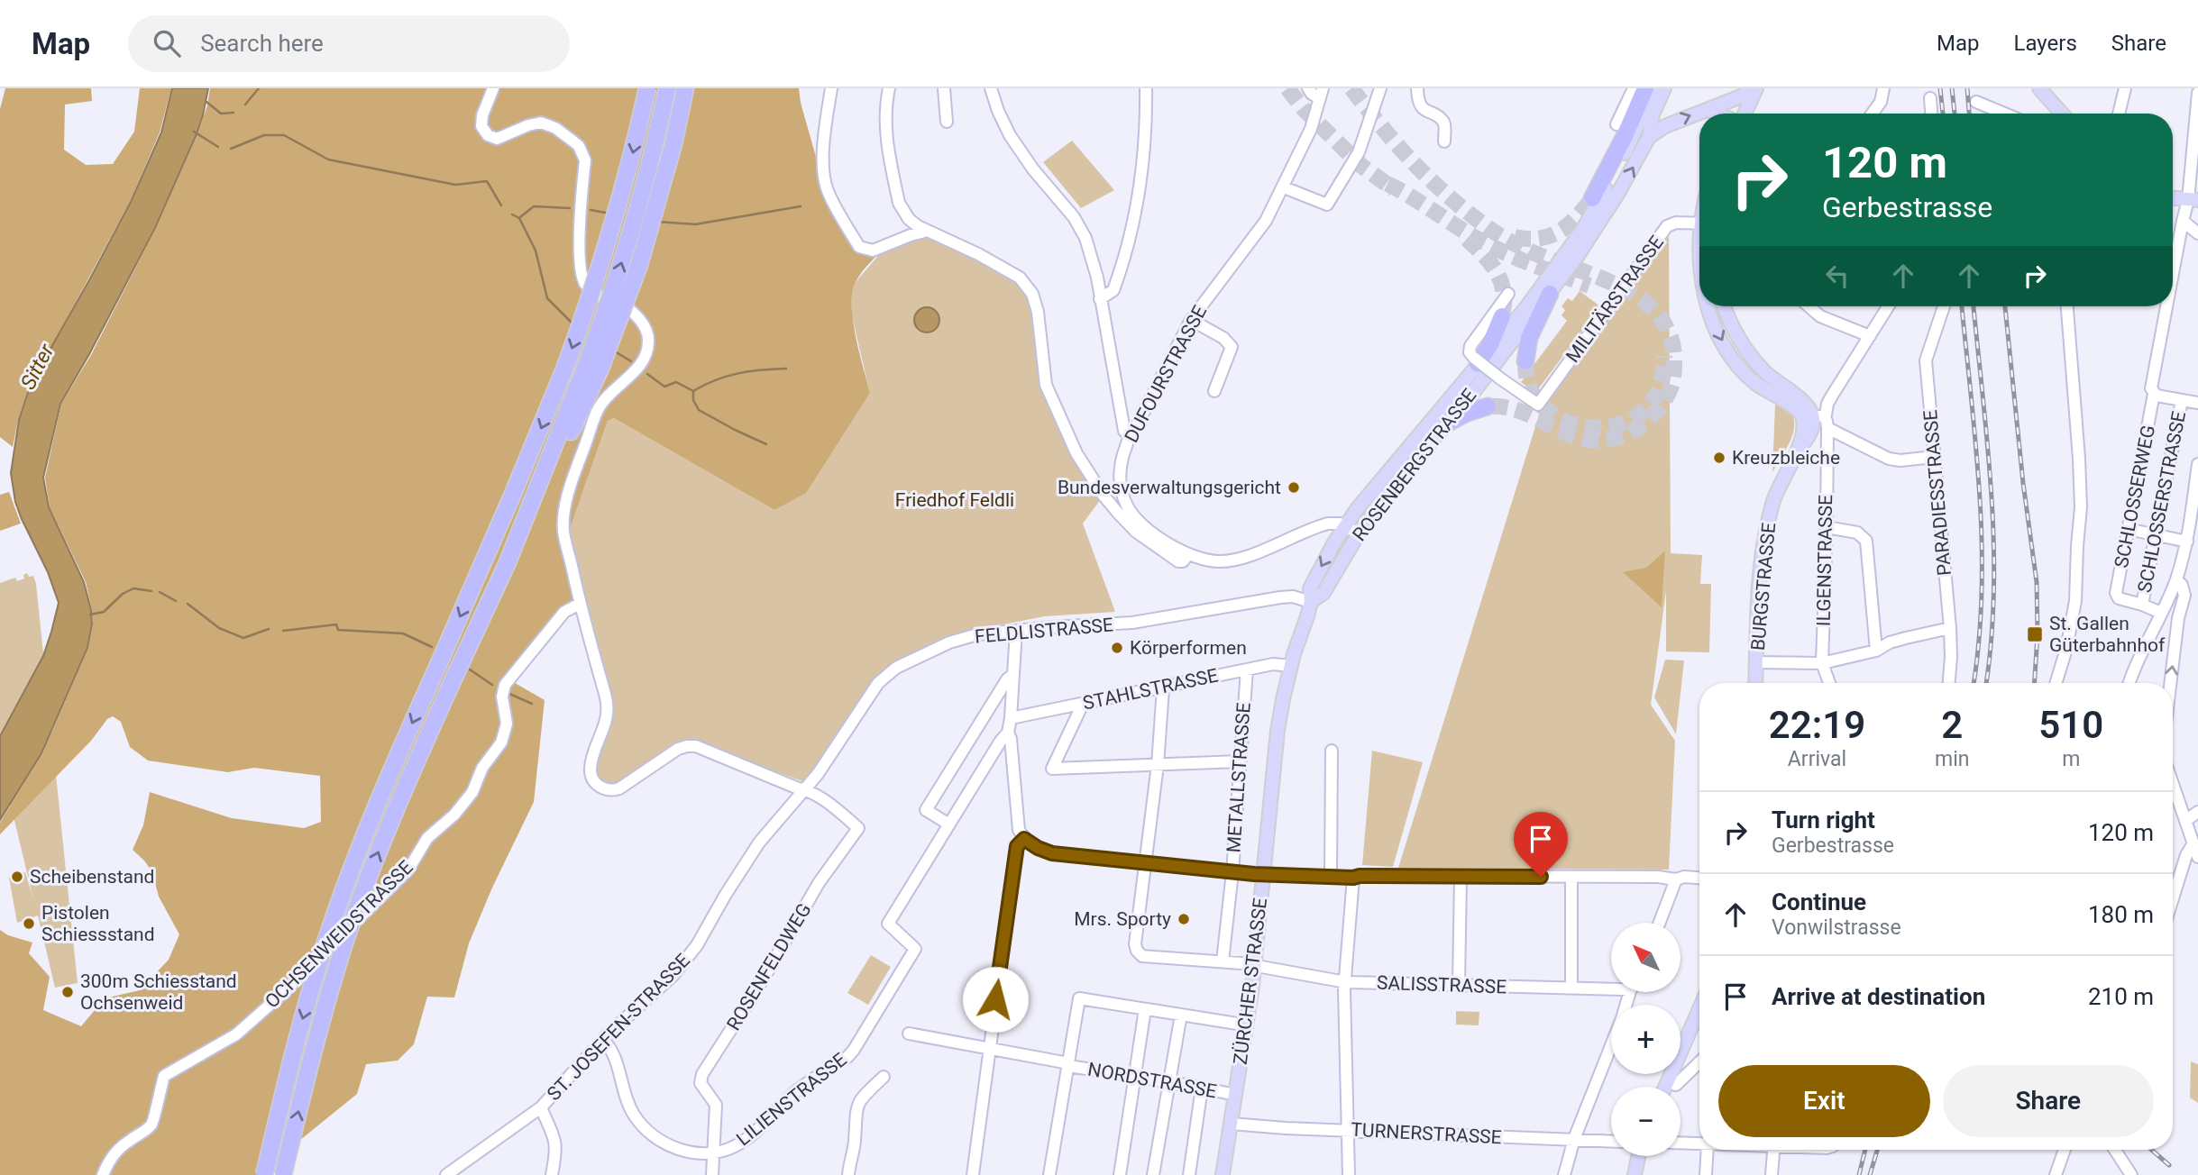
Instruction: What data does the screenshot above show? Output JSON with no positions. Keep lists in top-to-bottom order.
{
  "streets": {
    "main road": ["ROSENBERGSTRASSE", "BURGSTRASSE", "ZÜRCHER STRASSE"],
    "street": [
      "MILITÄRSTRASSE",
      "DUFOURSTRASSE",
      "PARADIESSTRASSE",
      "SCHLOSSERWEG",
      "SCHLOSSERSTRASSE",
      "ILGENSTRASSE",
      "FELDLISTRASSE",
      "STAHLSTRASSE",
      "METALLSTRASSE",
      "OCHSENWEIDSTRASSE",
      "ROSENFELDWEG",
      "SALISSTRASSE",
      "ST. JOSEFEN-STRASSE",
      "NORDSTRASSE",
      "LILIENSTRASSE",
      "TURNERSTRASSE"
    ]
  },
  "crossings": [
    ["MILITÄRSTRASSE", "ROSENBERGSTRASSE"],
    ["DUFOURSTRASSE", "ROSENBERGSTRASSE"],
    ["ROSENBERGSTRASSE", "FELDLISTRASSE"],
    ["ROSENBERGSTRASSE", "ZÜRCHER STRASSE"],
    ["SCHLOSSERWEG", "SCHLOSSERSTRASSE"],
    ["ILGENSTRASSE", "BURGSTRASSE"],
    ["FELDLISTRASSE", "ROSENFELDWEG"],
    ["FELDLISTRASSE", "ZÜRCHER STRASSE"],
    ["FELDLISTRASSE", "ST. JOSEFEN-STRASSE"],
    ["STAHLSTRASSE", "METALLSTRASSE"],
    ["STAHLSTRASSE", "ZÜRCHER STRASSE"],
    ["METALLSTRASSE", "SALISSTRASSE"],
    ["ROSENFELDWEG", "ST. JOSEFEN-STRASSE"],
    ["ROSENFELDWEG", "LILIENSTRASSE"],
    ["ZÜRCHER STRASSE", "SALISSTRASSE"],
    ["ZÜRCHER STRASSE", "NORDSTRASSE"],
    ["ZÜRCHER STRASSE", "TURNERSTRASSE"],
    ["ST. JOSEFEN-STRASSE", "LILIENSTRASSE"]
  ],
  "water": ["Sitter"],
  "parks": ["Friedhof Feldli"],
  "places": {
    "other": [
      "Kreuzbleiche",
      "Bundesverwaltungsgericht",
      "Körperformen",
      "Scheibenstand",
      "Mrs. Sporty",
      "Pistolen Schiessstand",
      "300m Schiesstand Ochsenweid"
    ],
    "transit": ["St. Gallen Güterbahnhof"]
  },
  "north": "top left",
  "page": {
    "header": "Map",
    "search": "Search here",
    "nav": ["Map", "Layers", "Share"],
    "turn": ["120 m", "Gerbestrasse"],
    "eta": [
      "22:19",
      "Arrival",
      "2",
      "min",
      "510",
      "m"
    ],
    "list": [
      {
        "name": "Turn right",
        "note": "Gerbestrasse",
        "value": "120 m"
      },
      {
        "name": "Continue",
        "note": "Vonwilstrasse",
        "value": "180 m"
      },
      {
        "name": "Arrive at destination",
        "value": "210 m"
      }
    ],
    "map_buttons": ["+", "−"],
    "buttons": ["Exit", "Share"]
  }
}
